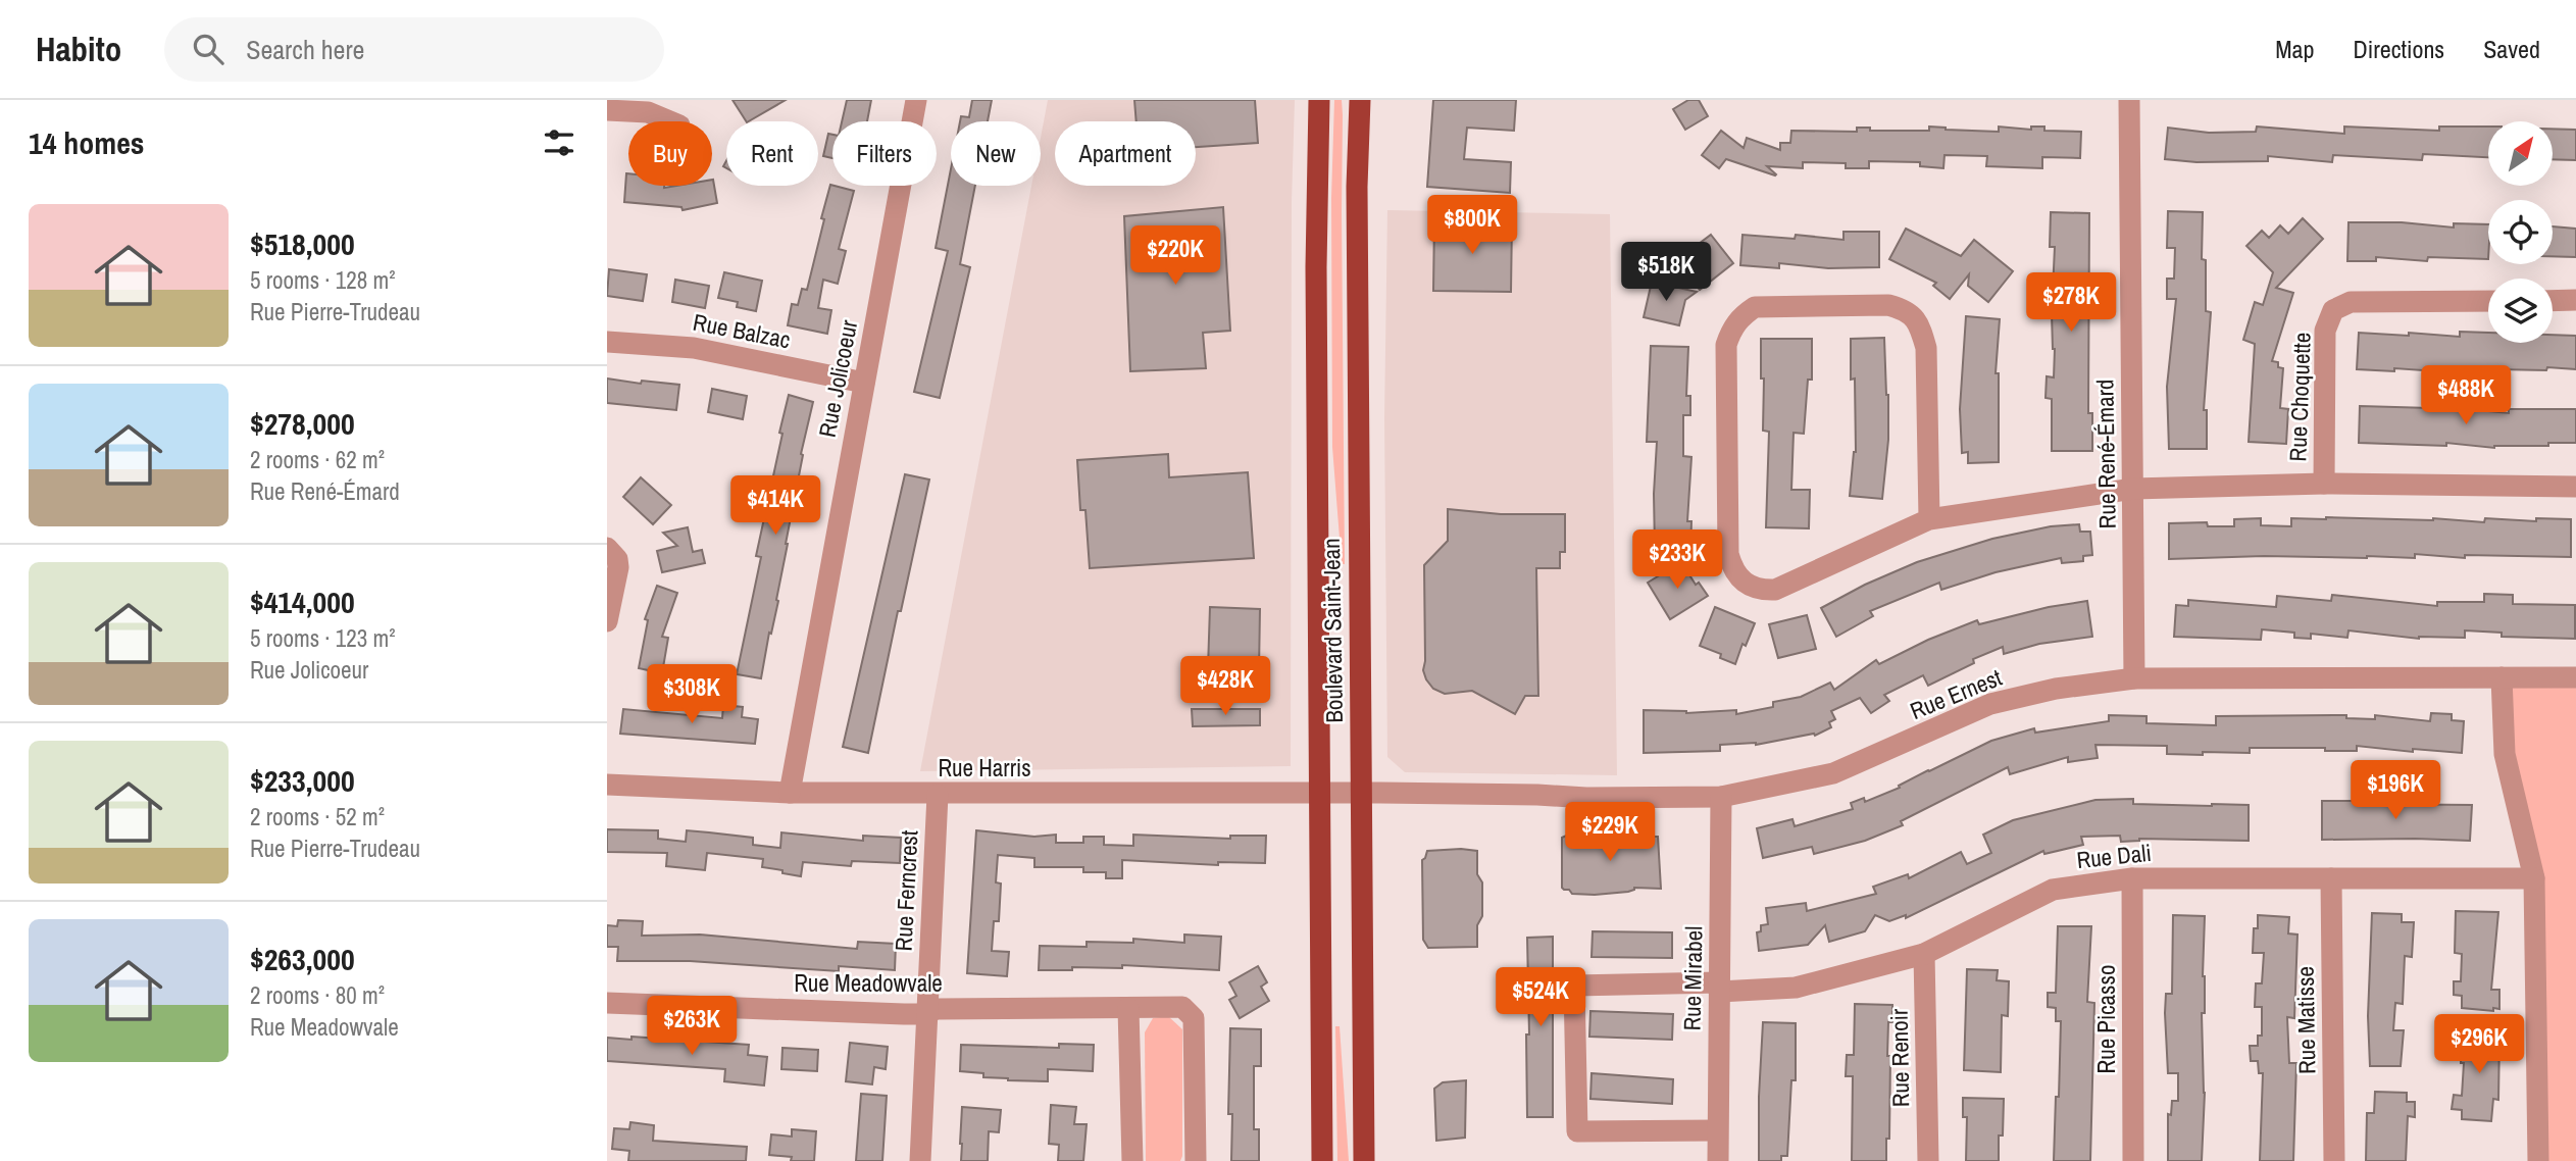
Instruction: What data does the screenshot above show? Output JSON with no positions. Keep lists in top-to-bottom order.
{
  "streets": {
    "main road": ["Boulevard Saint-Jean"],
    "street": [
      "Rue Balzac",
      "Rue Jolicoeur",
      "Rue Choquette",
      "Rue René-Émard",
      "Rue Ernest",
      "Rue Harris",
      "Rue Dali",
      "Rue Ferncrest",
      "Rue Mirabel",
      "Rue Meadowvale",
      "Rue Picasso",
      "Rue Matisse",
      "Rue Renoir"
    ]
  },
  "crossings": [
    ["Rue Balzac", "Rue Jolicoeur"],
    ["Rue Jolicoeur", "Rue Harris"],
    ["Rue Choquette", "Rue René-Émard"],
    ["Rue René-Émard", "Rue Ernest"],
    ["Boulevard Saint-Jean", "Rue Ernest"],
    ["Boulevard Saint-Jean", "Rue Harris"],
    ["Rue Ernest", "Rue Harris"],
    ["Rue Ernest", "Rue Mirabel"],
    ["Rue Harris", "Rue Ferncrest"],
    ["Rue Dali", "Rue Mirabel"],
    ["Rue Dali", "Rue Picasso"],
    ["Rue Dali", "Rue Matisse"],
    ["Rue Dali", "Rue Renoir"],
    ["Rue Ferncrest", "Rue Meadowvale"]
  ],
  "north": "top right",
  "page": {
    "header": "Habito",
    "search": "Search here",
    "nav": ["Map", "Directions", "Saved"],
    "heading": "14 homes",
    "chip": [
      "Buy",
      "Rent",
      "Filters",
      "New",
      "Apartment"
    ],
    "list": [
      {
        "name": "$518,000",
        "note": "5 rooms · 128 m² · Rue Pierre-Trudeau"
      },
      {
        "name": "$278,000",
        "note": "2 rooms · 62 m² · Rue René-Émard"
      },
      {
        "name": "$414,000",
        "note": "5 rooms · 123 m² · Rue Jolicoeur"
      },
      {
        "name": "$233,000",
        "note": "2 rooms · 52 m² · Rue Pierre-Trudeau"
      },
      {
        "name": "$263,000",
        "note": "2 rooms · 80 m² · Rue Meadowvale"
      }
    ],
    "price": [
      "$800K",
      "$220K",
      "$518K",
      "$278K",
      "$488K",
      "$414K",
      "$233K",
      "$428K",
      "$308K",
      "$196K",
      "$229K",
      "$524K",
      "$263K",
      "$296K"
    ]
  }
}
